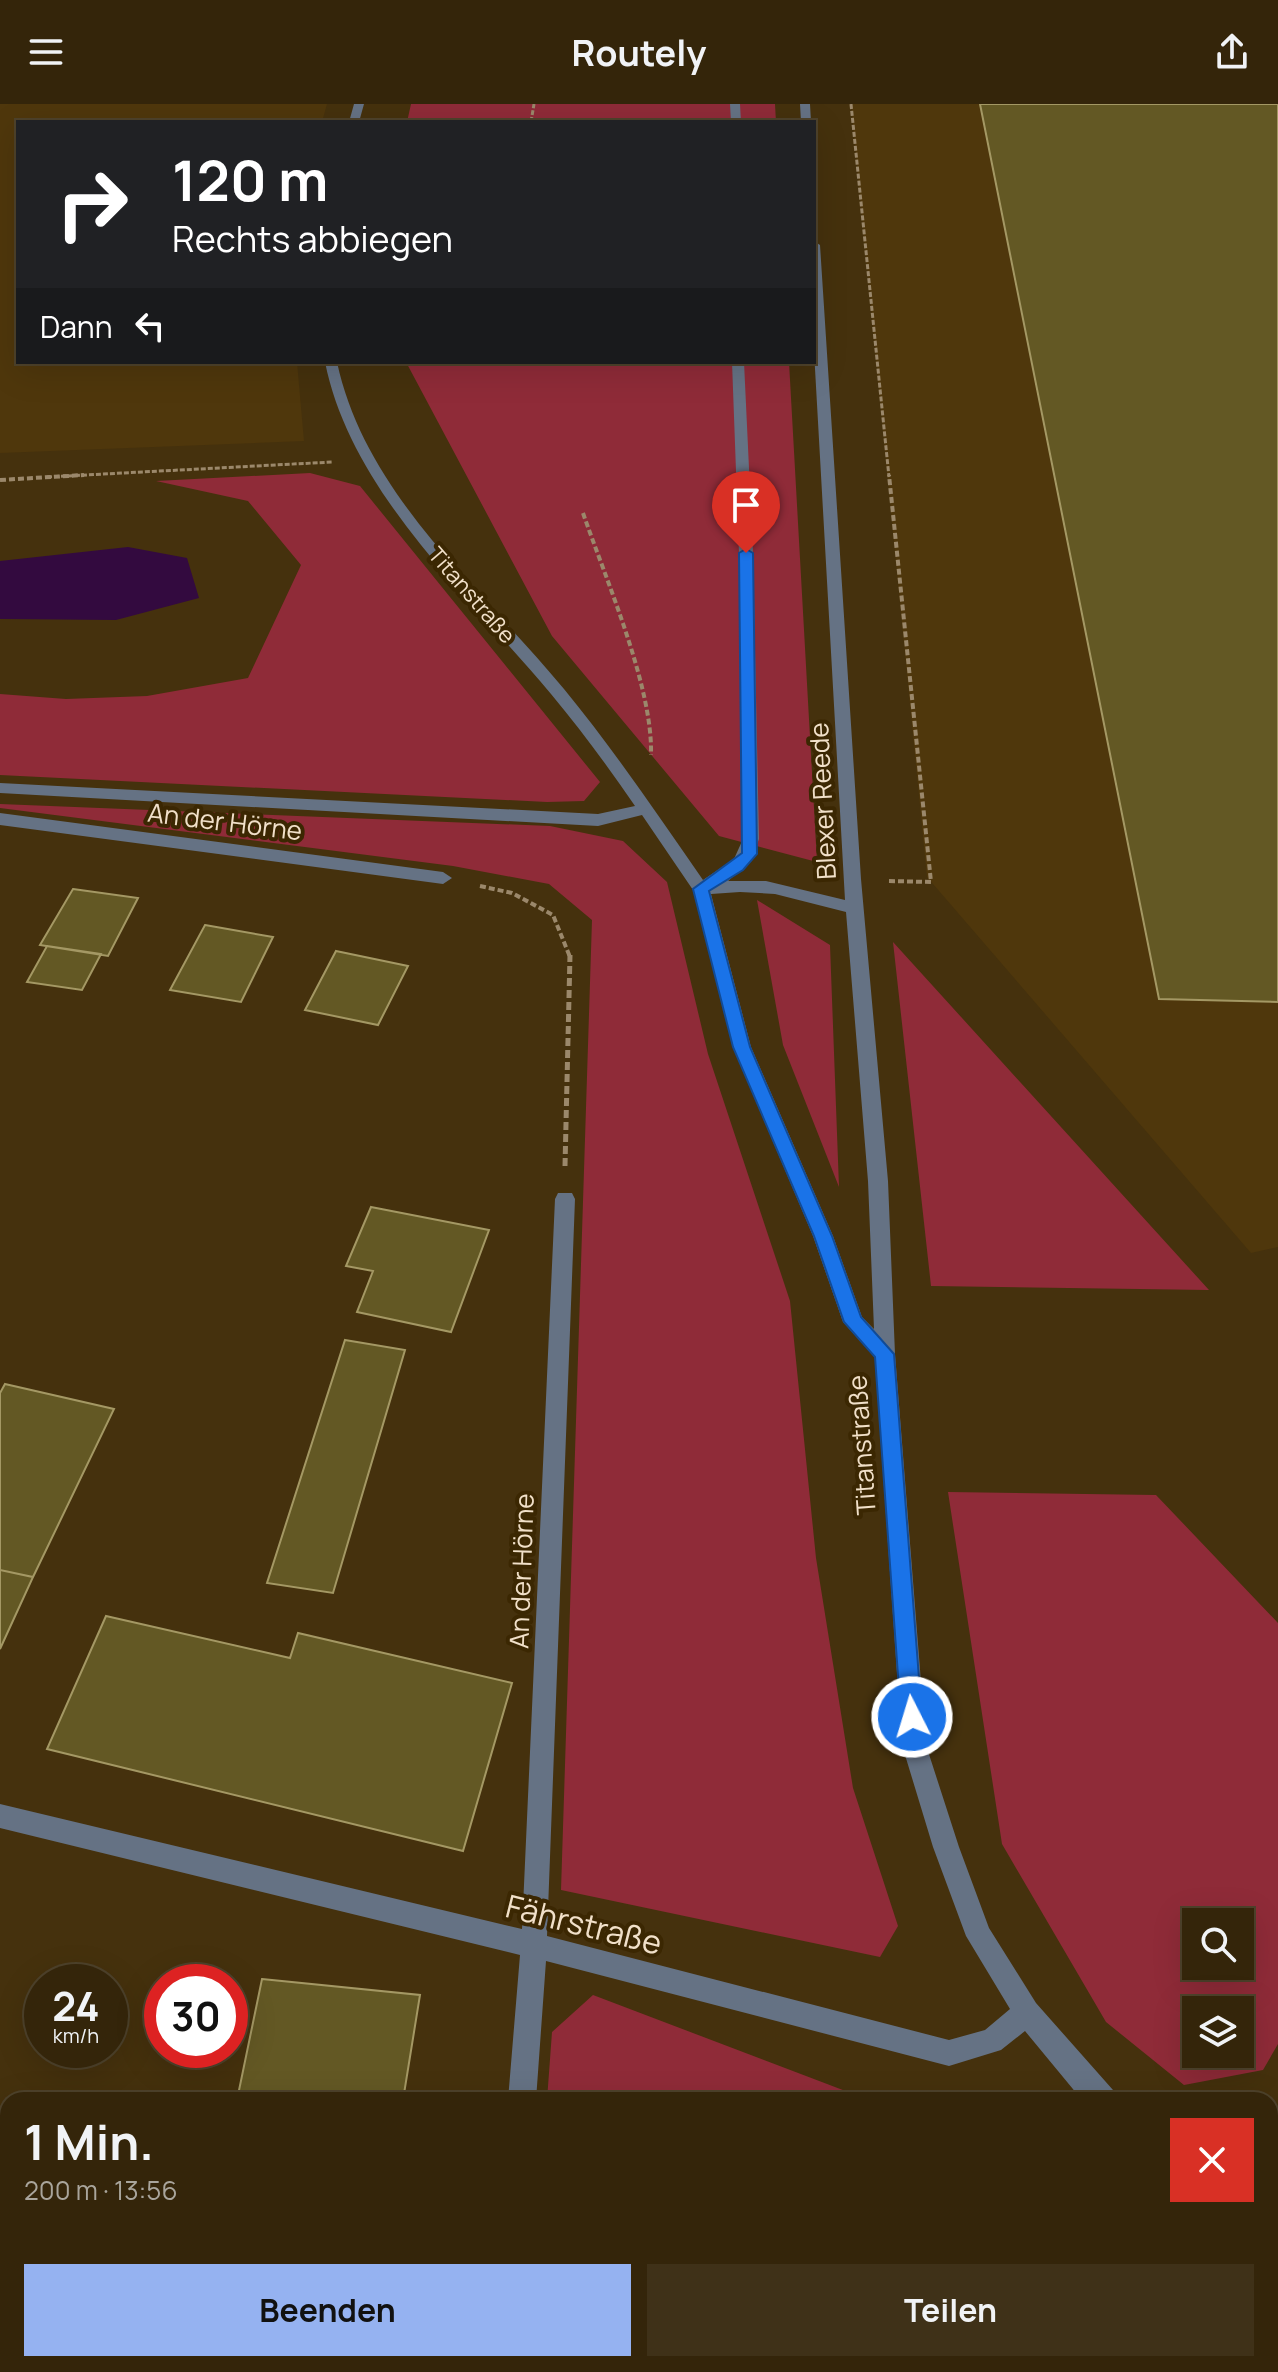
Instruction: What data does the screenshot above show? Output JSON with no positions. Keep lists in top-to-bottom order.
{
  "streets": {
    "street": [
      "Titanstraße",
      "Blexer Reede",
      "An der Hörne",
      "Fährstraße"
    ]
  },
  "crossings": [
    ["Titanstraße", "Blexer Reede"],
    ["Titanstraße", "Fährstraße"],
    ["An der Hörne", "Fährstraße"]
  ],
  "page": {
    "header": "Routely",
    "turn": ["120 m", "Rechts abbiegen"],
    "then": "Dann",
    "speed": "24 km/h",
    "limit": "30",
    "heading": ["1 Min.", "200 m · 13:56"],
    "buttons": ["Beenden", "Teilen"]
  }
}
